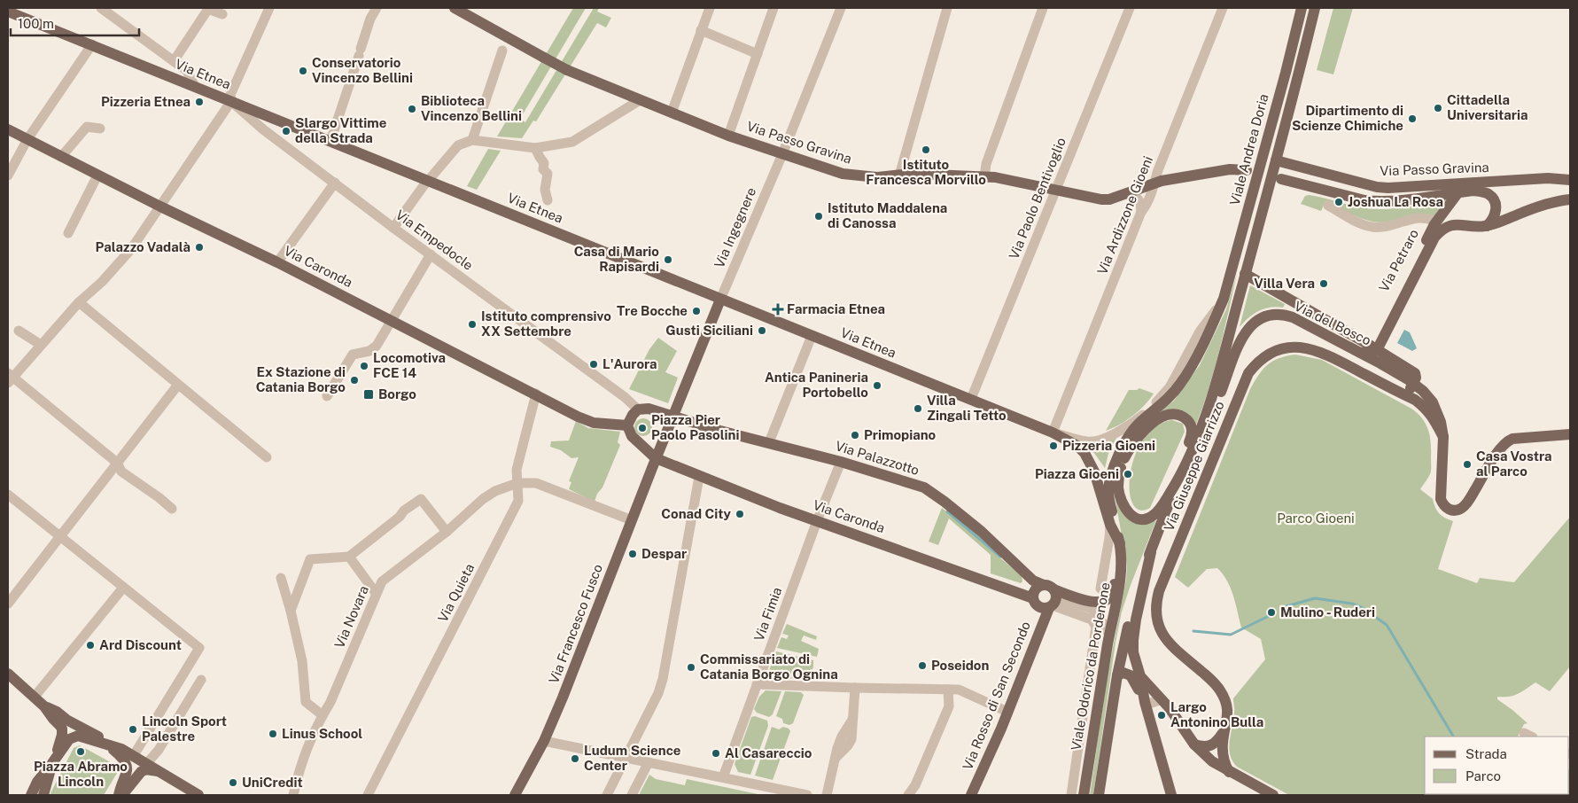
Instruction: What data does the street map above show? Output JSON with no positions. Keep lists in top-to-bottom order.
{
  "streets": {
    "main road": [
      "Via Etnea",
      "Via Passo Gravina",
      "Viale Andrea Doria",
      "Via Ingegnere",
      "Via Petraro",
      "Via Caronda",
      "Via del Bosco",
      "Via Palazzotto",
      "Via Giuseppe Giarrizzo",
      "Via Francesco Fusco",
      "Viale Odorico da Pordenone",
      "Via Rosso di San Secondo"
    ],
    "street": [
      "Via Paolo Bentivoglio",
      "Via Ardizzone Gioeni",
      "Via Empedocle",
      "Via Quieta",
      "Via Fimia",
      "Via Novara"
    ]
  },
  "crossings": [
    ["Via Etnea", "Via Paolo Bentivoglio"],
    ["Via Etnea", "Via Ardizzone Gioeni"],
    ["Via Etnea", "Via Ingegnere"],
    ["Via Etnea", "Via Empedocle"],
    ["Via Etnea", "Viale Odorico da Pordenone"],
    ["Via Passo Gravina", "Via Paolo Bentivoglio"],
    ["Via Passo Gravina", "Via Ardizzone Gioeni"],
    ["Via Passo Gravina", "Via Ingegnere"],
    ["Via Passo Gravina", "Via Petraro"],
    ["Via Ingegnere", "Via Caronda"],
    ["Via Ingegnere", "Via Palazzotto"],
    ["Via Ingegnere", "Via Francesco Fusco"],
    ["Via Empedocle", "Via Palazzotto"],
    ["Via Petraro", "Via del Bosco"],
    ["Via Caronda", "Via Palazzotto"],
    ["Via Caronda", "Via Quieta"],
    ["Via Caronda", "Via Fimia"],
    ["Via Caronda", "Via Francesco Fusco"],
    ["Via Caronda", "Via Rosso di San Secondo"],
    ["Via Palazzotto", "Via Fimia"],
    ["Via Palazzotto", "Viale Odorico da Pordenone"],
    ["Via Palazzotto", "Via Rosso di San Secondo"],
    ["Via Quieta", "Via Novara"]
  ],
  "parks": ["Parco Gioeni"],
  "places": {
    "other": [
      "Conservatorio Vincenzo Bellini",
      "Pizzeria Etnea",
      "Cittadella Universitaria",
      "Biblioteca Vincenzo Bellini",
      "Dipartimento di Scienze Chimiche",
      "Slargo Vittime della Strada",
      "Istituto Francesca Morvillo",
      "Joshua La Rosa",
      "Istituto Maddalena di Canossa",
      "Palazzo Vadalà",
      "Casa di Mario Rapisardi",
      "Villa Vera",
      "Tre Bocche",
      "Istituto comprensivo XX Settembre",
      "Gusti Siciliani",
      "L'Aurora",
      "Locomotiva FCE 14",
      "Ex Stazione di Catania Borgo",
      "Antica Panineria Portobello",
      "Villa Zingali Tetto",
      "Piazza Pier Paolo Pasolini",
      "Primopiano",
      "Pizzeria Gioeni",
      "Casa Vostra al Parco",
      "Piazza Gioeni",
      "Conad City",
      "Despar",
      "Mulino - Ruderi",
      "Ard Discount",
      "Poseidon",
      "Commissariato di Catania Borgo Ognina",
      "Largo Antonino Bulla",
      "Lincoln Sport Palestre",
      "Linus School",
      "Piazza Abramo Lincoln",
      "Al Casareccio",
      "Ludum Science Center",
      "UniCredit"
    ],
    "health": ["Farmacia Etnea"],
    "transit": ["Borgo"]
  },
  "legend": ["Strada", "Parco"],
  "scale_bar": "100 m"
}
